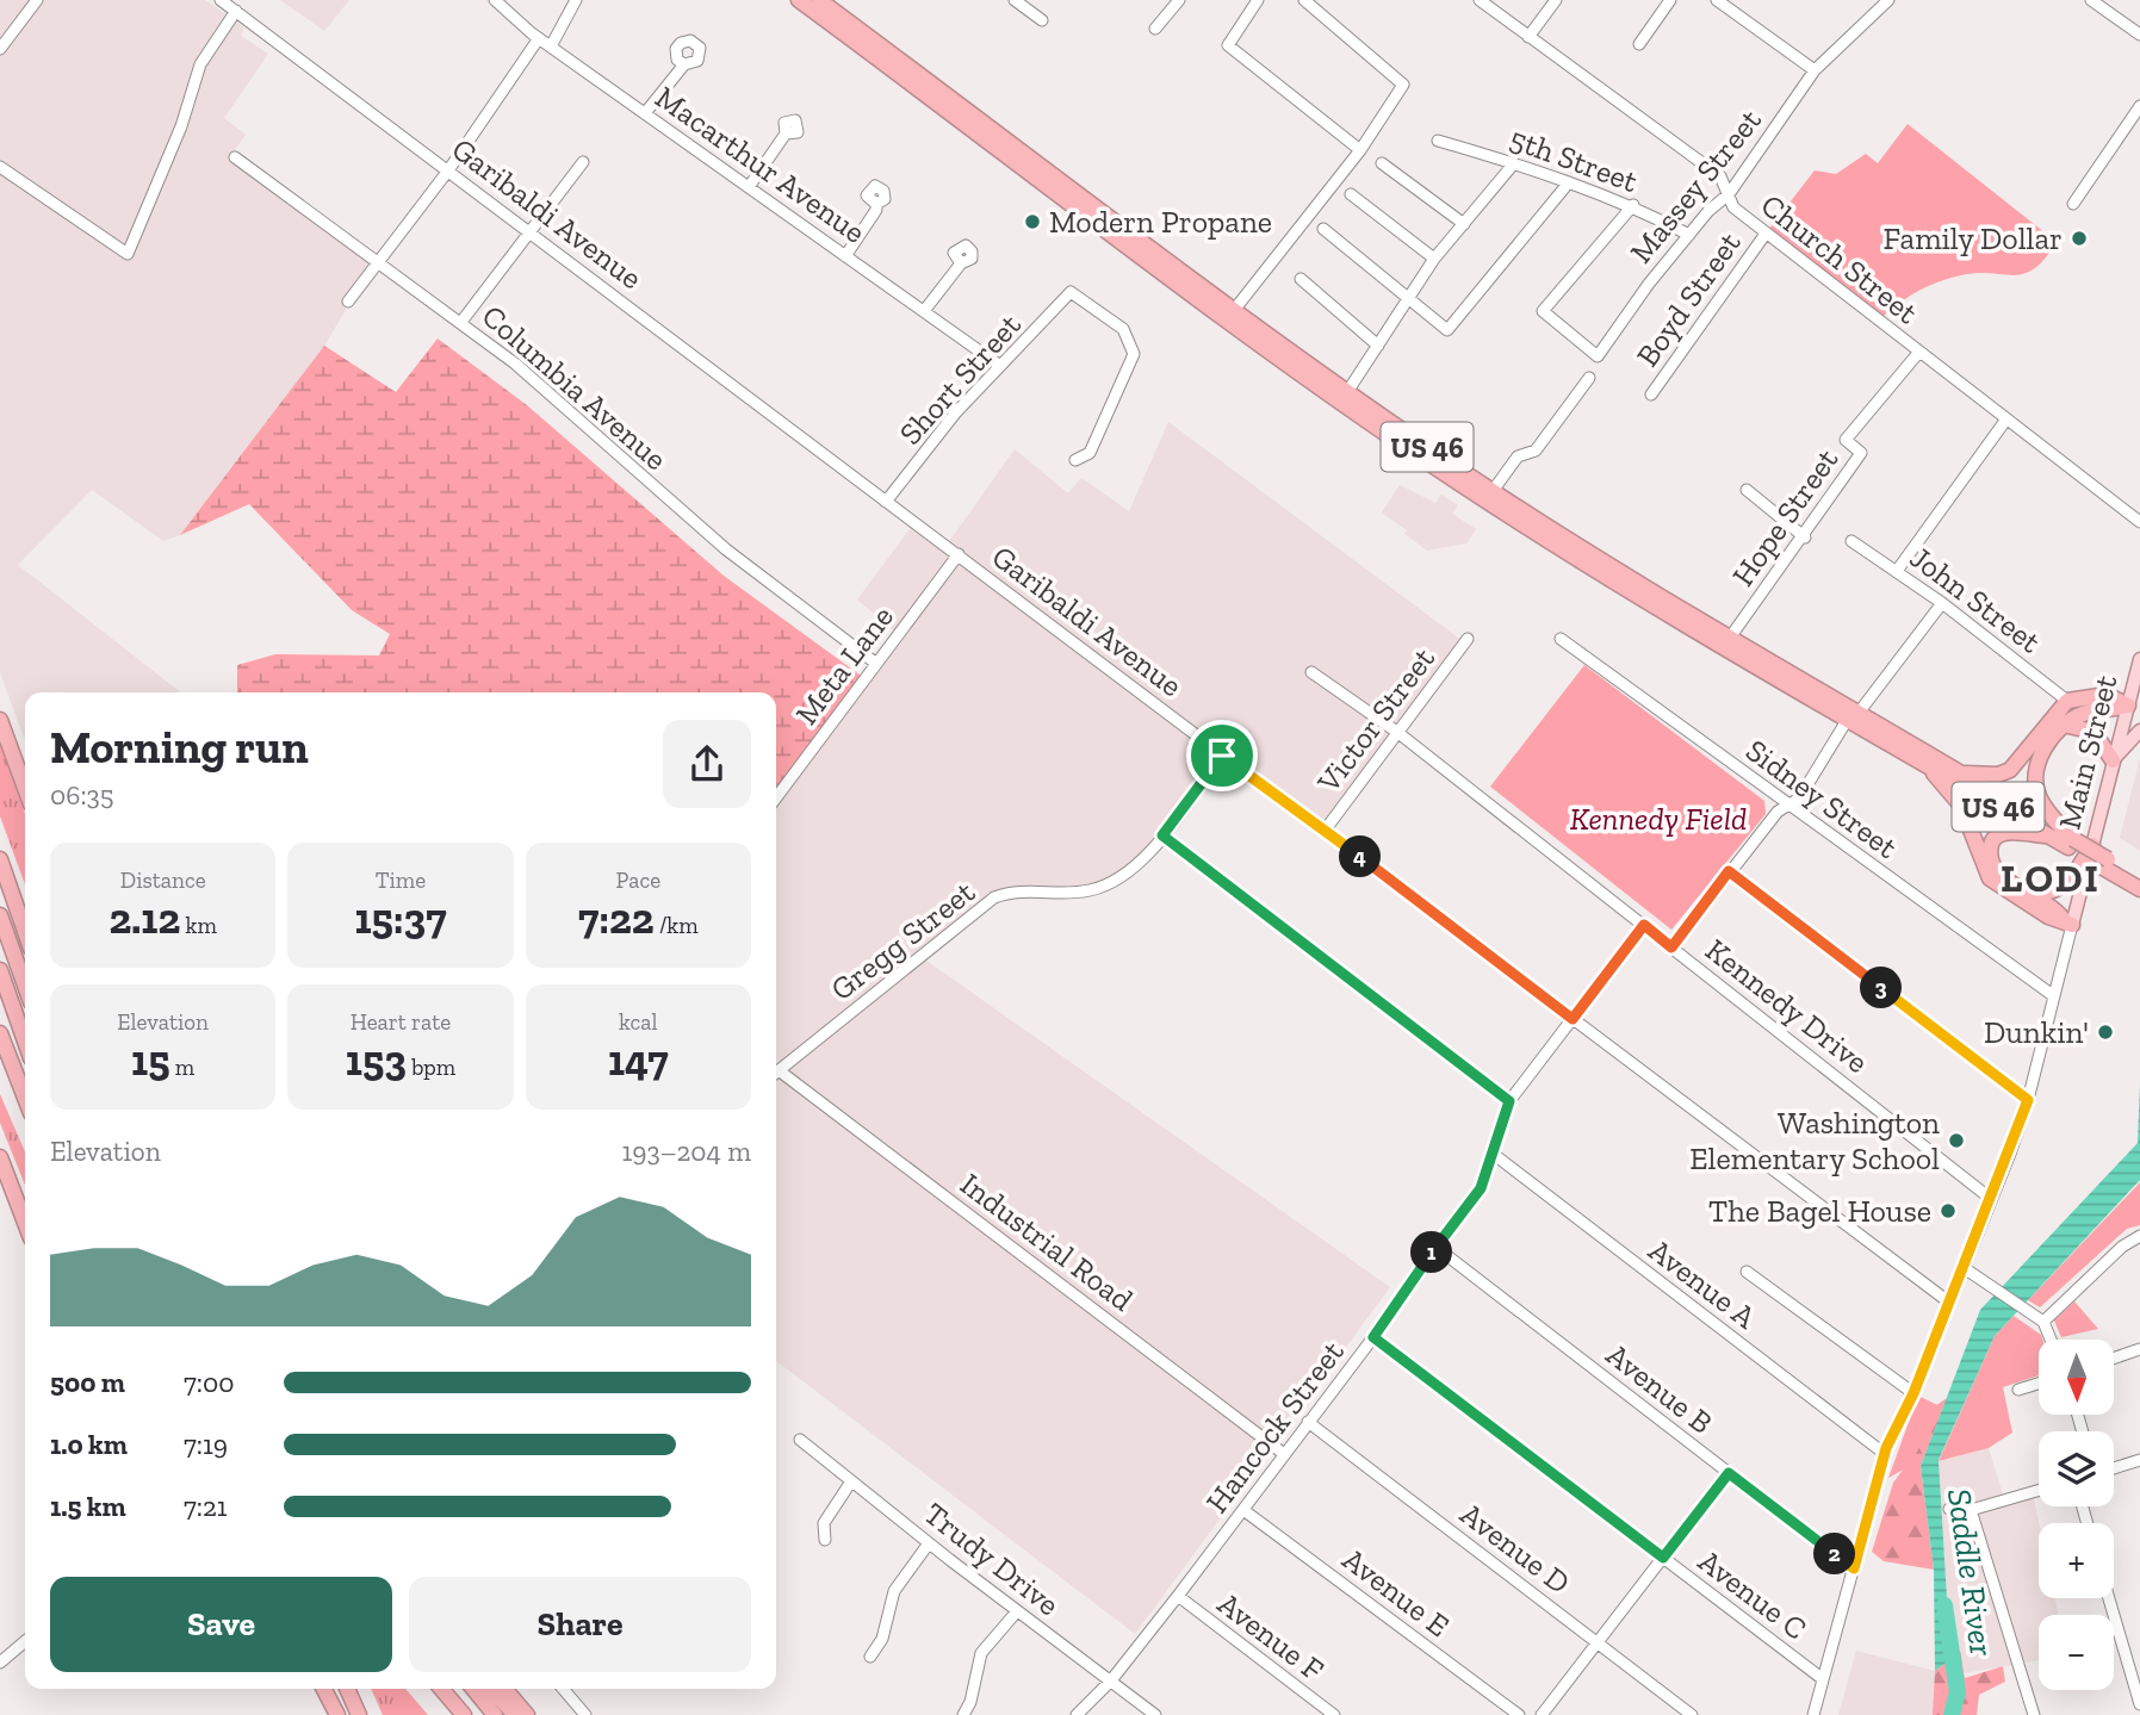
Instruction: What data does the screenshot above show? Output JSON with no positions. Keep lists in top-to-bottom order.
{
  "streets": {
    "highway": ["US 46"],
    "main road": ["Main Street"],
    "street": [
      "5th Street",
      "Macarthur Avenue",
      "Massey Street",
      "Garibaldi Avenue",
      "Church Street",
      "Boyd Street",
      "Short Street",
      "Columbia Avenue",
      "Hope Street",
      "John Street",
      "Meta Lane",
      "Victor Street",
      "Sidney Street",
      "Gregg Street",
      "Kennedy Drive",
      "Industrial Road",
      "Avenue A",
      "Avenue B",
      "Hancock Street",
      "Avenue D",
      "Trudy Drive",
      "Avenue E",
      "Avenue C",
      "Avenue F"
    ]
  },
  "crossings": [
    ["5th Street", "Massey Street"],
    ["Macarthur Avenue", "Short Street"],
    ["Massey Street", "Church Street"],
    ["Garibaldi Avenue", "Short Street"],
    ["Garibaldi Avenue", "Meta Lane"],
    ["Garibaldi Avenue", "Victor Street"],
    ["Garibaldi Avenue", "Main Street"],
    ["Garibaldi Avenue", "Gregg Street"],
    ["Garibaldi Avenue", "Hancock Street"],
    ["Church Street", "Boyd Street"],
    ["Church Street", "Hope Street"],
    ["Columbia Avenue", "Meta Lane"],
    ["US 46", "Hope Street"],
    ["Victor Street", "Kennedy Drive"],
    ["Main Street", "Sidney Street"],
    ["Main Street", "Kennedy Drive"],
    ["Main Street", "Avenue A"],
    ["Main Street", "Avenue B"],
    ["Main Street", "Avenue C"],
    ["Kennedy Drive", "Hancock Street"],
    ["Industrial Road", "Hancock Street"],
    ["Avenue A", "Hancock Street"],
    ["Avenue B", "Hancock Street"],
    ["Hancock Street", "Avenue D"],
    ["Hancock Street", "Trudy Drive"],
    ["Hancock Street", "Avenue E"],
    ["Hancock Street", "Avenue C"],
    ["Hancock Street", "Avenue F"]
  ],
  "districts": ["LODI"],
  "water": ["Saddle River"],
  "parks": ["Kennedy Field"],
  "places": [
    "Modern Propane",
    "Family Dollar",
    "Dunkin'",
    "Washington Elementary School",
    "The Bagel House"
  ],
  "north": "bottom",
  "page": {
    "heading": ["Morning run", "06:35"],
    "stats": [
      ["Distance", "2.12 km"],
      ["Time", "15:37"],
      ["Pace", "7:22 /km"],
      ["Elevation", "15 m"],
      ["Heart rate", "153 bpm"],
      ["kcal", "147"]
    ],
    "pins": [
      "4",
      "3",
      "1",
      "2"
    ],
    "chart": ["Elevation", "193–204 m"],
    "map_buttons": ["+", "−"],
    "list": [
      {
        "name": "500 m",
        "note": "7:00"
      },
      {
        "name": "1.0 km",
        "note": "7:19"
      },
      {
        "name": "1.5 km",
        "note": "7:21"
      }
    ],
    "buttons": ["Save", "Share"]
  }
}
